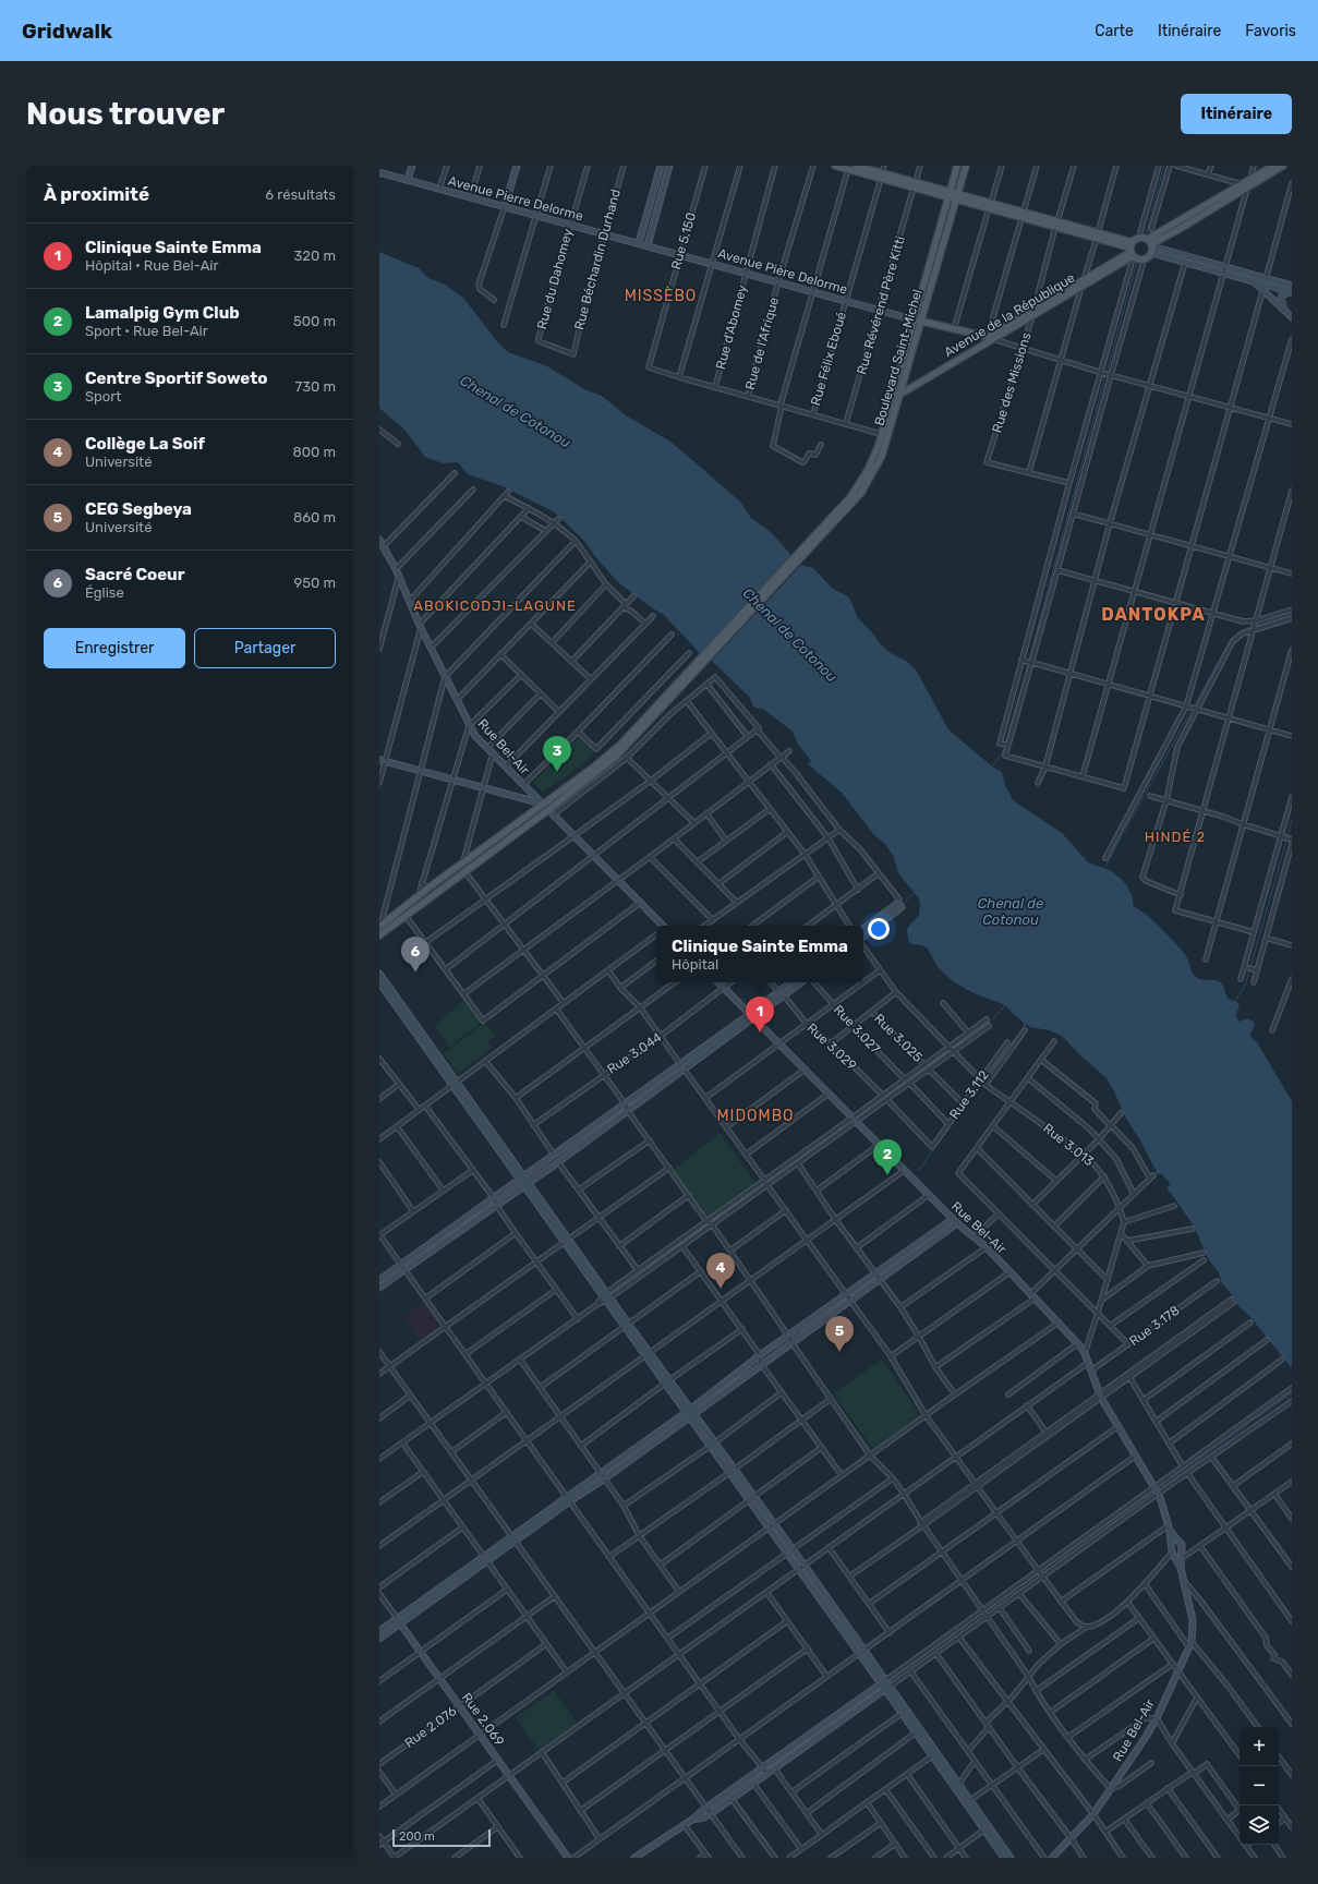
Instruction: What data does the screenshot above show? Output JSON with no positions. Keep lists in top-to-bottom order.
{
  "streets": {
    "main road": [
      "Avenue Pierre Delorme",
      "Avenue Pière Delorme",
      "Avenue de la République",
      "Boulevard Saint-Michel",
      "Rue Bel-Air",
      "Rue 2.069"
    ],
    "street": [
      "Rue 5.150",
      "Rue Béchardin Durhand",
      "Rue du Dahomey",
      "Rue Révérend Père Kitti",
      "Rue d'Abomey",
      "Rue de l'Afrique",
      "Rue Félix Eboué",
      "Rue des Missions",
      "Rue 3.027",
      "Rue 3.025",
      "Rue 3.029",
      "Rue 3.044",
      "Rue 3.112",
      "Rue 3.013",
      "Rue 3.178",
      "Rue 2.076"
    ]
  },
  "crossings": [
    ["Avenue Pierre Delorme", "Rue Béchardin Durhand"],
    ["Avenue Pierre Delorme", "Avenue Pière Delorme"],
    ["Avenue Pierre Delorme", "Rue du Dahomey"],
    ["Rue 5.150", "Avenue Pière Delorme"],
    ["Rue Béchardin Durhand", "Rue du Dahomey"],
    ["Avenue Pière Delorme", "Rue Révérend Père Kitti"],
    ["Avenue Pière Delorme", "Rue d'Abomey"],
    ["Avenue Pière Delorme", "Rue de l'Afrique"],
    ["Avenue Pière Delorme", "Boulevard Saint-Michel"],
    ["Avenue Pière Delorme", "Rue Félix Eboué"],
    ["Avenue de la République", "Boulevard Saint-Michel"],
    ["Avenue de la République", "Rue des Missions"],
    ["Rue Bel-Air", "Rue 3.044"],
    ["Rue Bel-Air", "Rue 3.178"],
    ["Rue 3.025", "Rue 3.112"],
    ["Rue 3.112", "Rue 3.013"],
    ["Rue 2.069", "Rue 2.076"]
  ],
  "districts": [
    "MISSÈBO",
    "ABOKICODJI-LAGUNE",
    "DANTOKPA",
    "HINDÉ 2",
    "MIDOMBO"
  ],
  "water": ["Chenal de Cotonou"],
  "scale_bar": "200 m",
  "page": {
    "header": "Gridwalk",
    "nav": ["Carte", "Itinéraire", "Favoris"],
    "buttons": [
      "Itinéraire",
      ["Enregistrer", "Partager"]
    ],
    "title": "Nous trouver",
    "heading": ["À proximité", "6 résultats"],
    "list": [
      {
        "mark": "1",
        "name": "Clinique Sainte Emma",
        "note": "Hôpital · Rue Bel-Air",
        "value": "320 m"
      },
      {
        "mark": "2",
        "name": "Lamalpig Gym Club",
        "note": "Sport · Rue Bel-Air",
        "value": "500 m"
      },
      {
        "mark": "3",
        "name": "Centre Sportif Soweto",
        "note": "Sport",
        "value": "730 m"
      },
      {
        "mark": "4",
        "name": "Collège La Soif",
        "note": "Université",
        "value": "800 m"
      },
      {
        "mark": "5",
        "name": "CEG Segbeya",
        "note": "Université",
        "value": "860 m"
      },
      {
        "mark": "6",
        "name": "Sacré Coeur",
        "note": "Église",
        "value": "950 m"
      }
    ],
    "pins": [
      "3",
      "6",
      "1",
      "2",
      "4",
      "5"
    ],
    "popup": ["Clinique Sainte Emma", "Hôpital"],
    "map_buttons": ["+", "−"],
    "scale": "200 m"
  }
}
